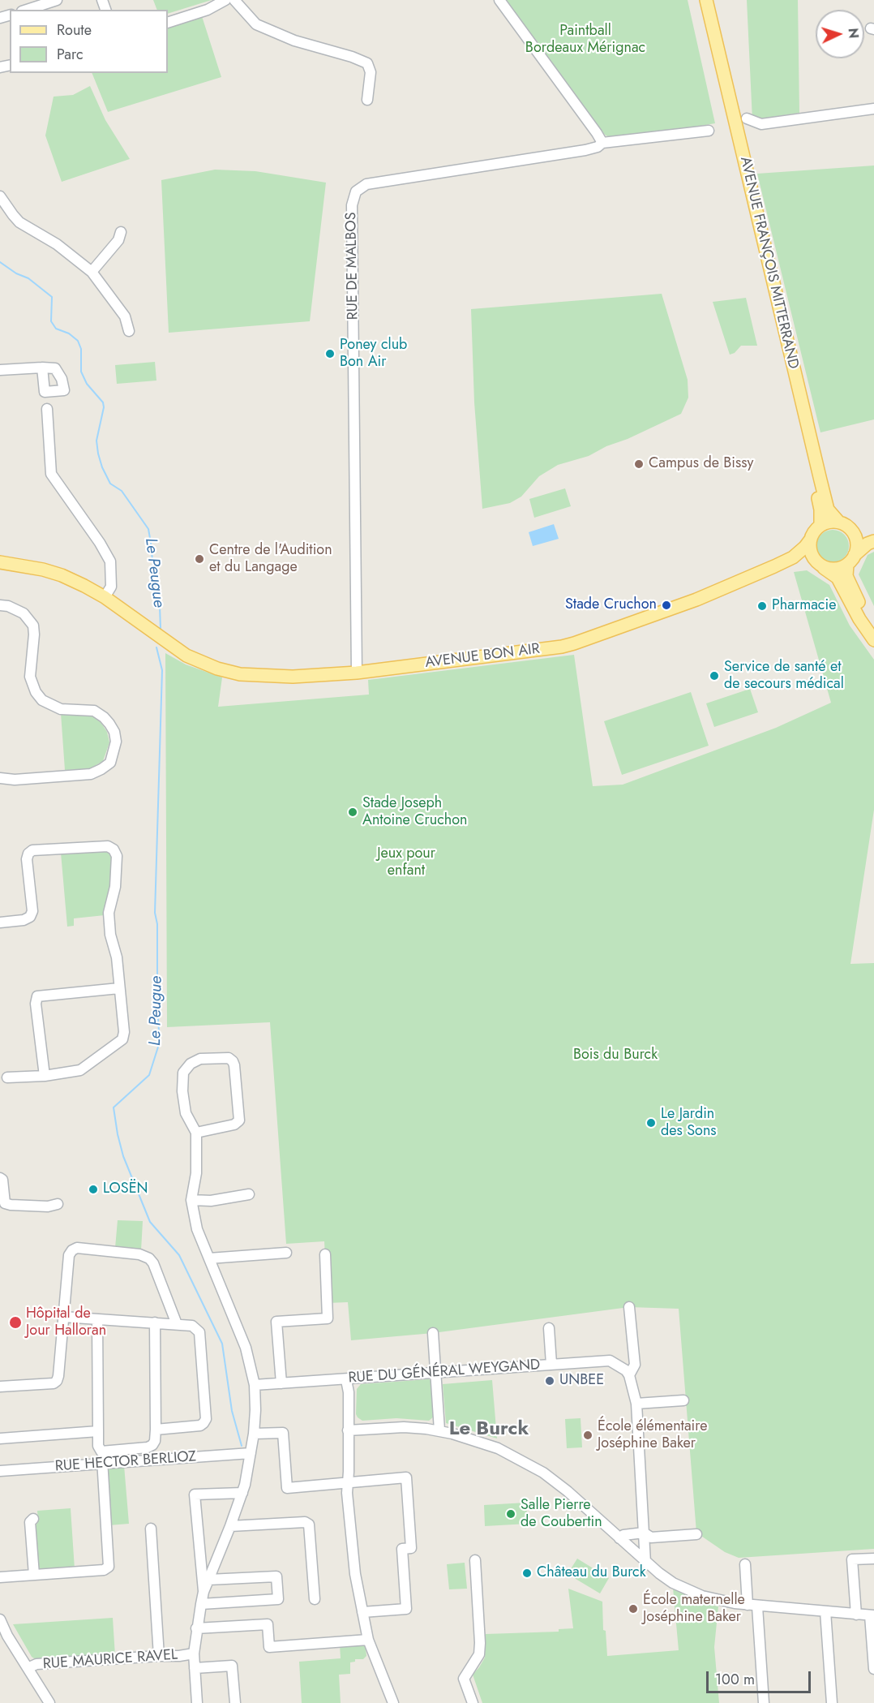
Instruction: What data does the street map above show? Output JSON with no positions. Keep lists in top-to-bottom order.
{
  "streets": {
    "main road": ["AVENUE FRANÇOIS MITTERRAND", "AVENUE BON AIR"],
    "street": [
      "RUE DE MALBOS",
      "RUE DU GÉNÉRAL WEYGAND",
      "RUE HECTOR BERLIOZ",
      "RUE MAURICE RAVEL"
    ]
  },
  "crossings": [
    ["AVENUE FRANÇOIS MITTERRAND", "AVENUE BON AIR"],
    ["RUE DE MALBOS", "AVENUE BON AIR"]
  ],
  "districts": ["Le Burck"],
  "water": ["Le Peugue"],
  "parks": ["Paintball Bordeaux Mérignac", "Jeux pour enfant", "Bois du Burck"],
  "places": [
    "Poney club Bon Air",
    "Campus de Bissy",
    "Centre de l'Audition et du Langage",
    "Stade Cruchon",
    "Pharmacie",
    "Service de santé et de secours médical",
    "Stade Joseph Antoine Cruchon",
    "Le Jardin des Sons",
    "LOSËN",
    "Hôpital de Jour Halloran",
    "UNBEE",
    "École élémentaire Joséphine Baker",
    "Salle Pierre de Coubertin",
    "Château du Burck",
    "École maternelle Joséphine Baker"
  ],
  "legend": ["Route", "Parc"],
  "scale_bar": "100 m",
  "north": "right"
}
